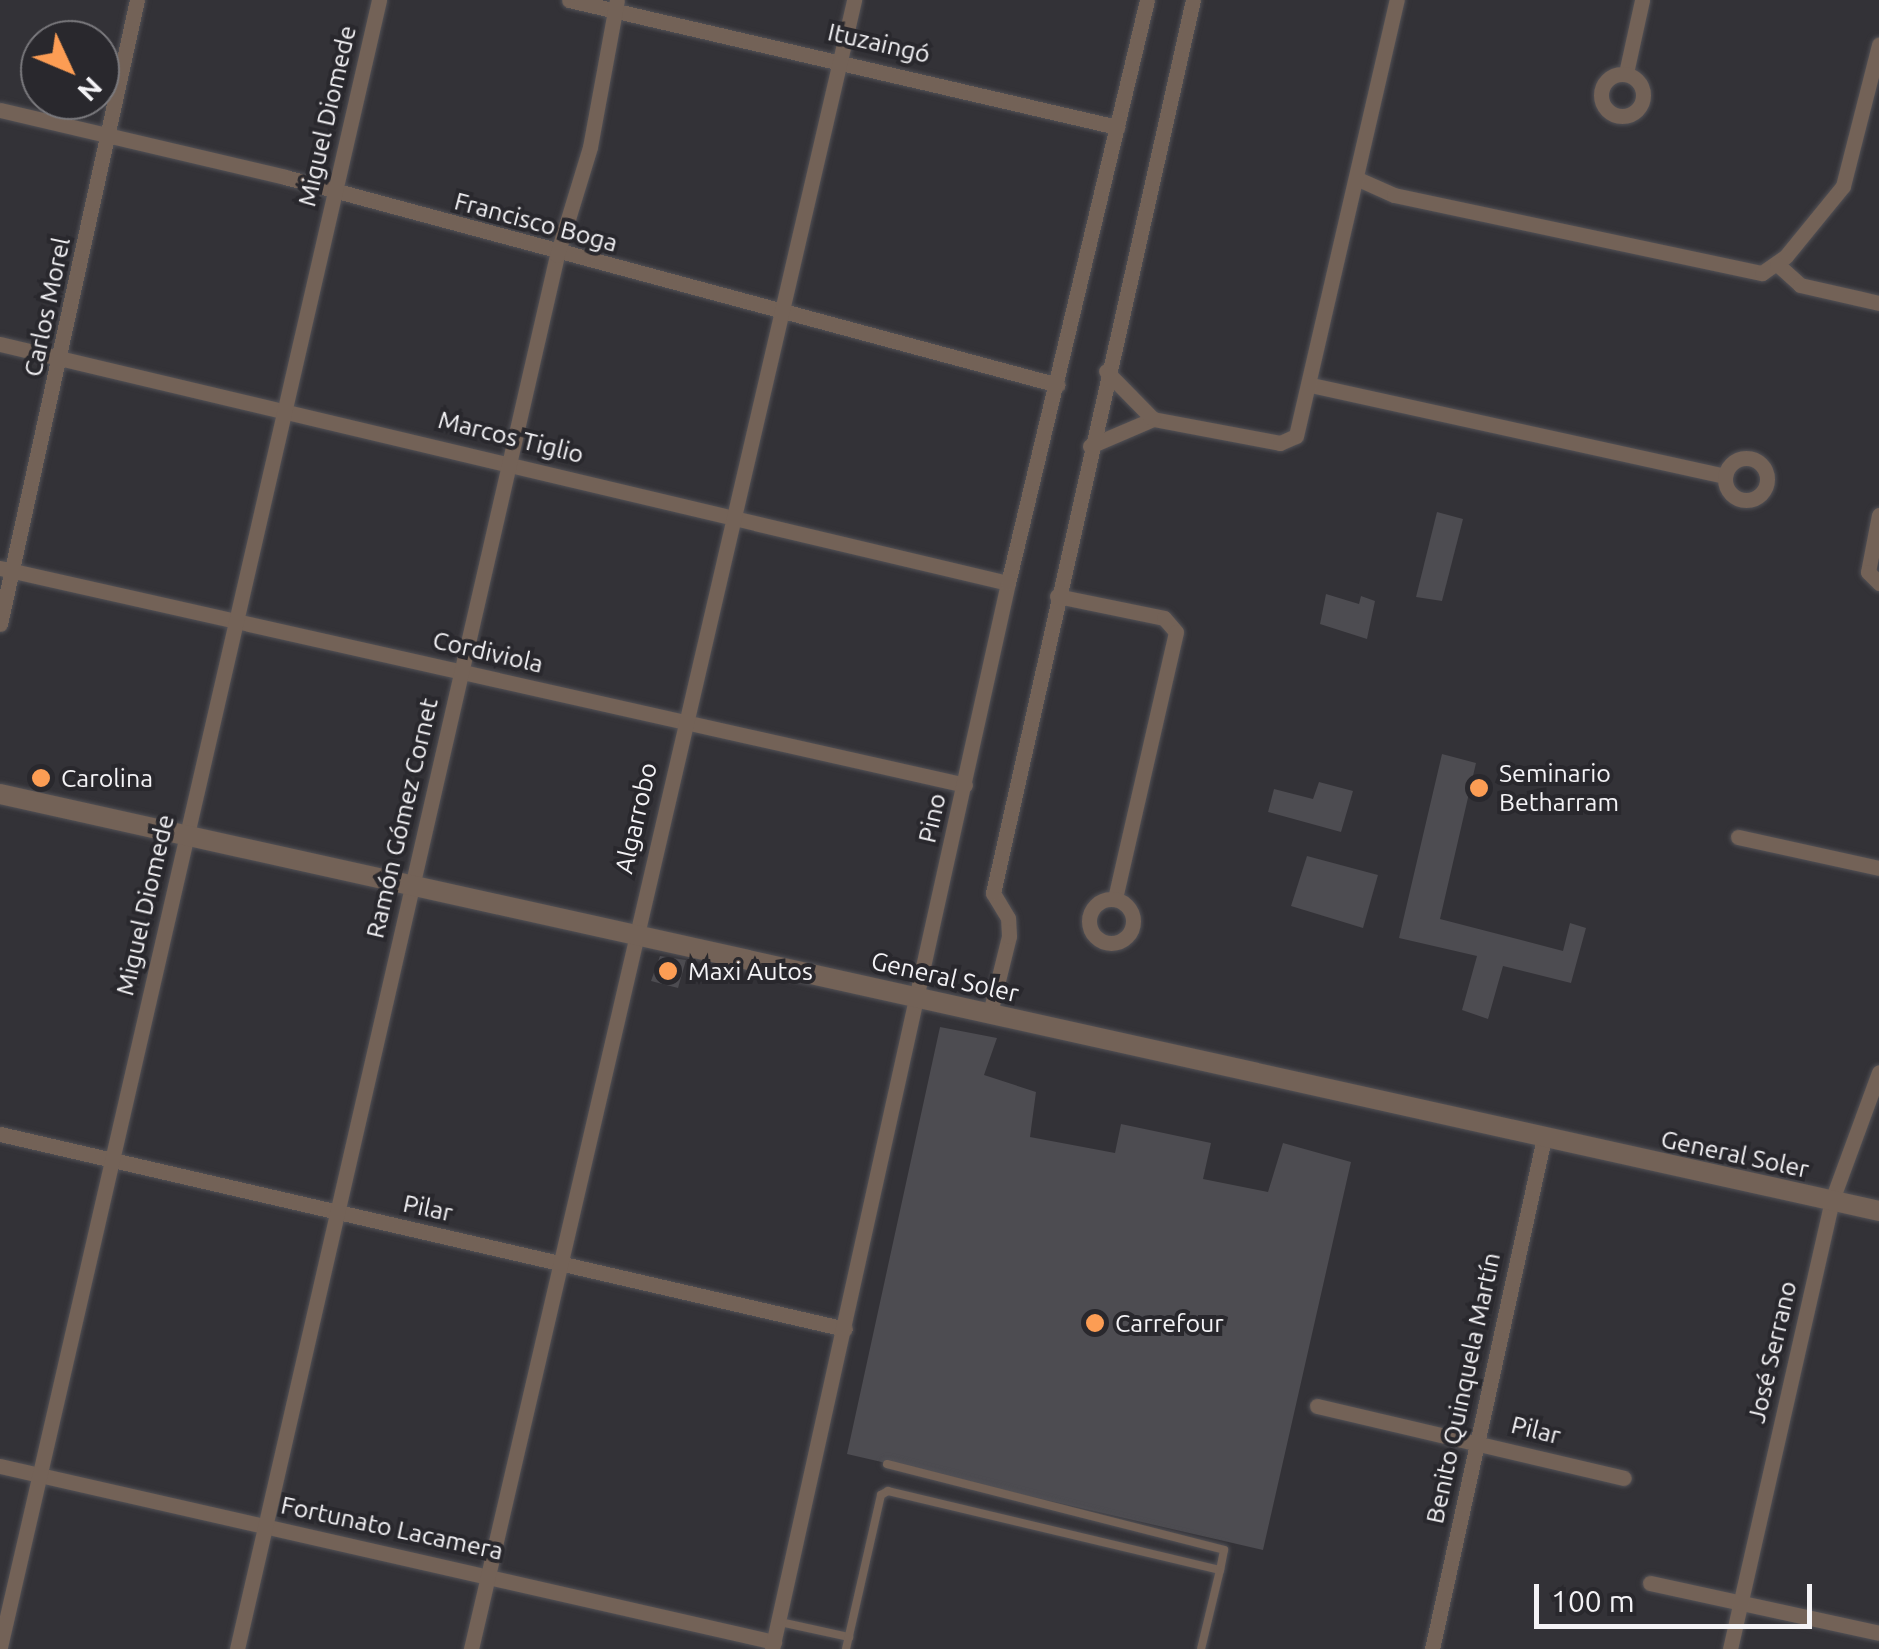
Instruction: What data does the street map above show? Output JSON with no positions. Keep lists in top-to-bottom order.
{
  "streets": {
    "street": [
      "Ituzaingó",
      "Miguel Diomede",
      "Francisco Boga",
      "Carlos Morel",
      "Marcos Tiglio",
      "Cordiviola",
      "Ramón Gómez Cornet",
      "Algarrobo",
      "Pino",
      "General Soler",
      "Pilar",
      "José Serrano",
      "Benito Quinquela Martín",
      "Fortunato Lacamera"
    ]
  },
  "crossings": [
    ["Ituzaingó", "Ramón Gómez Cornet"],
    ["Ituzaingó", "Algarrobo"],
    ["Ituzaingó", "Pino"],
    ["Miguel Diomede", "Francisco Boga"],
    ["Miguel Diomede", "Marcos Tiglio"],
    ["Miguel Diomede", "Cordiviola"],
    ["Miguel Diomede", "General Soler"],
    ["Miguel Diomede", "Pilar"],
    ["Miguel Diomede", "Fortunato Lacamera"],
    ["Francisco Boga", "Carlos Morel"],
    ["Francisco Boga", "Ramón Gómez Cornet"],
    ["Francisco Boga", "Algarrobo"],
    ["Francisco Boga", "Pino"],
    ["Carlos Morel", "Marcos Tiglio"],
    ["Carlos Morel", "Cordiviola"],
    ["Marcos Tiglio", "Ramón Gómez Cornet"],
    ["Marcos Tiglio", "Algarrobo"],
    ["Marcos Tiglio", "Pino"],
    ["Cordiviola", "Ramón Gómez Cornet"],
    ["Cordiviola", "Algarrobo"],
    ["Cordiviola", "Pino"],
    ["Ramón Gómez Cornet", "General Soler"],
    ["Ramón Gómez Cornet", "Pilar"],
    ["Ramón Gómez Cornet", "Fortunato Lacamera"],
    ["Algarrobo", "General Soler"],
    ["Algarrobo", "Pilar"],
    ["Algarrobo", "Fortunato Lacamera"],
    ["Pino", "General Soler"],
    ["Pino", "Pilar"],
    ["Pino", "Fortunato Lacamera"],
    ["General Soler", "José Serrano"],
    ["General Soler", "Benito Quinquela Martín"],
    ["Pilar", "Benito Quinquela Martín"]
  ],
  "places": [
    "Carolina",
    "Seminario Betharram",
    "Maxi Autos",
    "Carrefour"
  ],
  "scale_bar": "100 m",
  "north": "bottom right"
}
